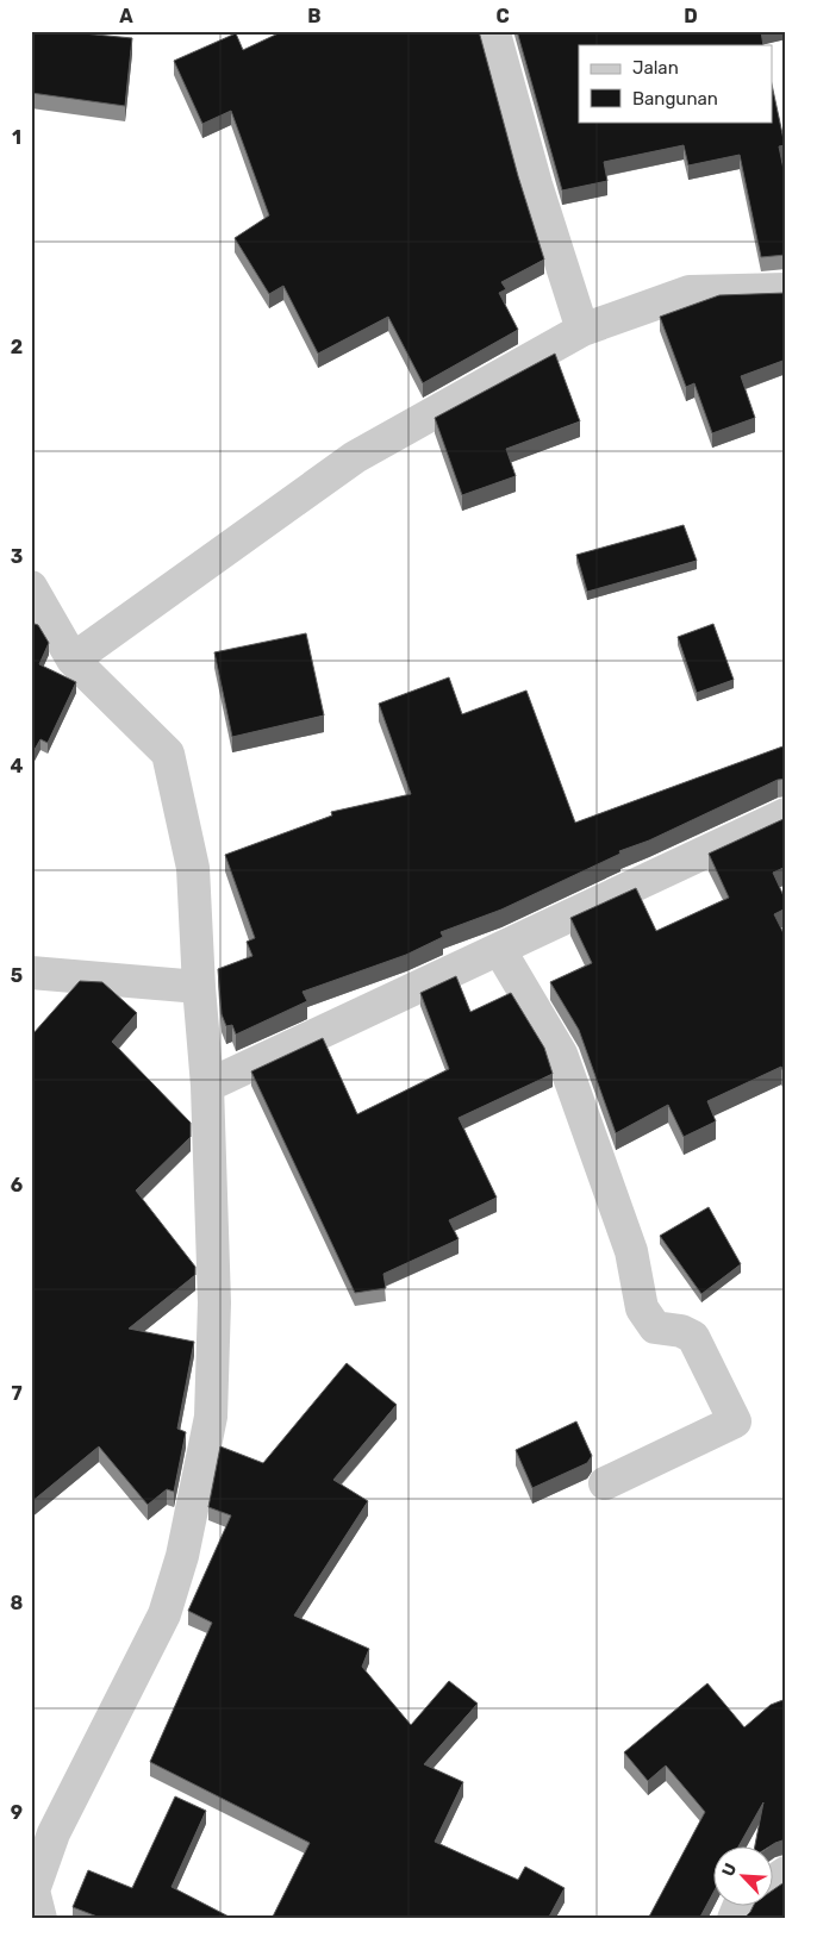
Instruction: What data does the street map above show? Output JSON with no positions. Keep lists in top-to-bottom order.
{
  "legend": ["Jalan", "Bangunan"],
  "north": "top left",
  "grid": {
    "columns": [
      "A",
      "B",
      "C",
      "D"
    ],
    "rows": [
      "1",
      "2",
      "3",
      "4",
      "5",
      "6",
      "7",
      "8",
      "9"
    ]
  }
}
